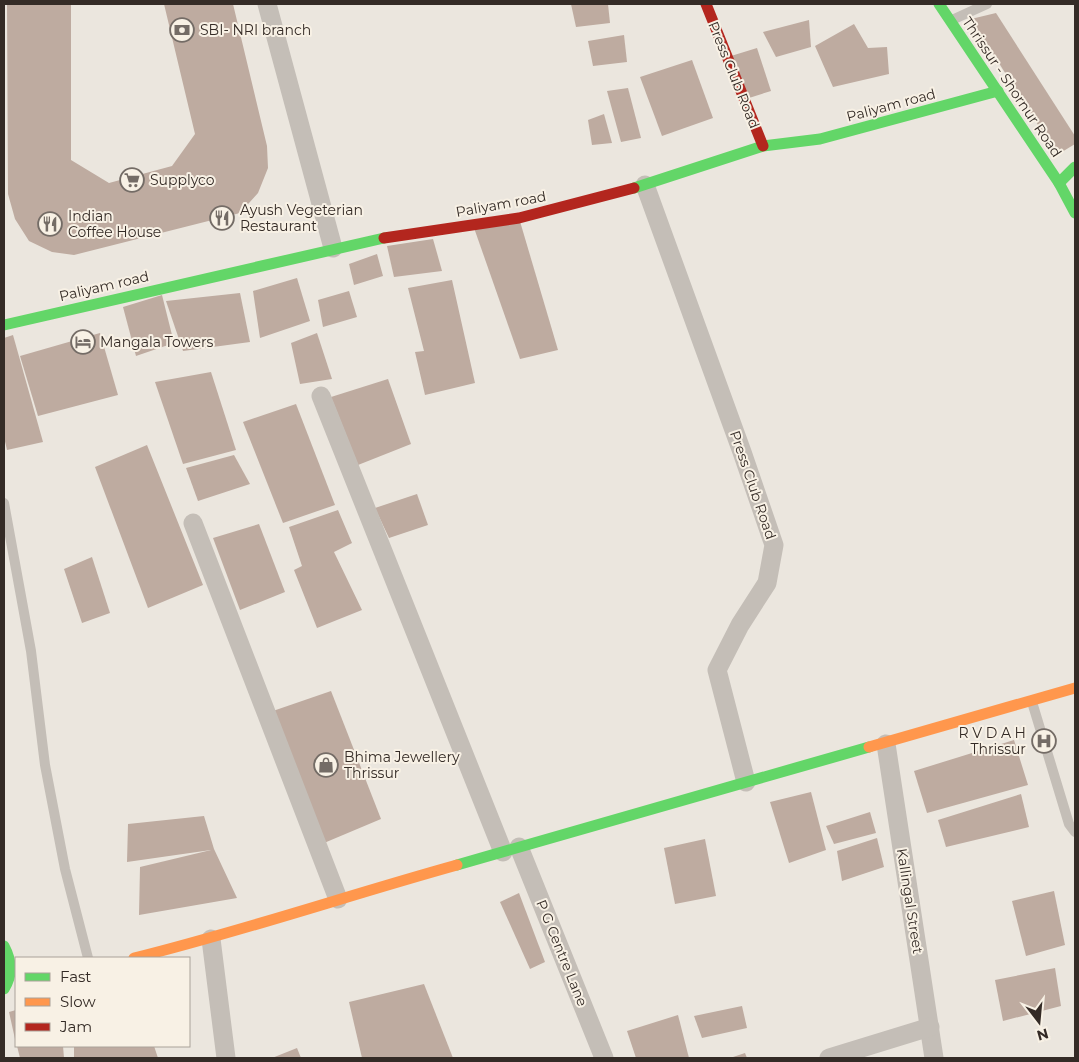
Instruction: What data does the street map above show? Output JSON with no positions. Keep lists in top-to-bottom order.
{
  "streets": {
    "street": [
      "Press Club Road",
      "Thrissur - Shornur Road",
      "Paliyam road",
      "Kallingal Street",
      "P G Centre Lane"
    ]
  },
  "crossings": [
    ["Press Club Road", "Paliyam road"],
    ["Thrissur - Shornur Road", "Paliyam road"]
  ],
  "places": {
    "bank": ["SBI- NRI branch"],
    "supermarket": ["Supplyco"],
    "restaurant": ["Ayush Vegeterian Restaurant", "Indian Coffee House"],
    "hotel": ["Mangala Towers"],
    "hospital": ["R V D A H Thrissur"],
    "shop": ["Bhima Jewellery Thrissur"]
  },
  "legend": ["Fast", "Slow", "Jam"],
  "north": "bottom"
}
